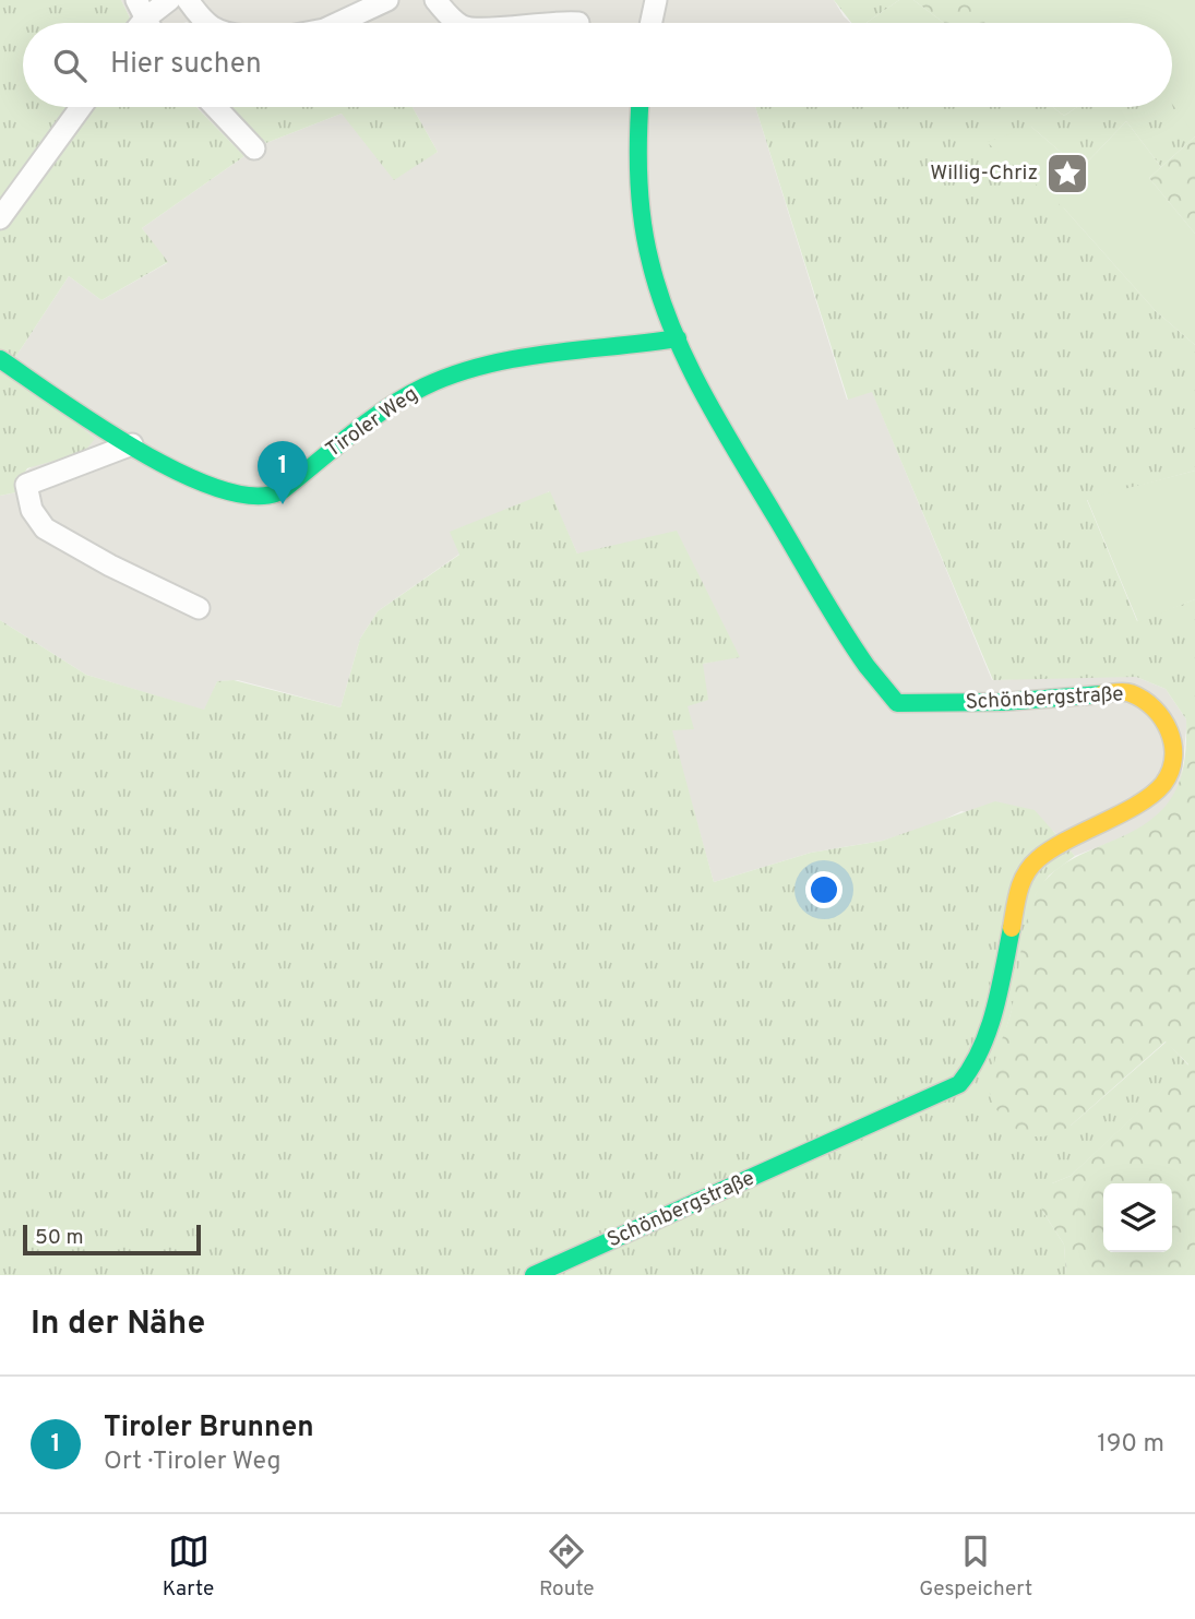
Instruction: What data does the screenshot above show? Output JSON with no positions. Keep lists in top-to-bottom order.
{
  "streets": {
    "street": ["Tiroler Weg", "Schönbergstraße"]
  },
  "crossings": [
    ["Tiroler Weg", "Schönbergstraße"]
  ],
  "places": {
    "place": ["Willig-Chriz"]
  },
  "scale_bar": "50 m",
  "page": {
    "search": "Hier suchen",
    "pins": "1",
    "scale": "50 m",
    "heading": "In der Nähe",
    "list": [
      {
        "mark": "1",
        "name": "Tiroler Brunnen",
        "note": "Ort · Tiroler Weg",
        "value": "190 m"
      }
    ],
    "nav": ["Karte", "Route", "Gespeichert"]
  }
}
